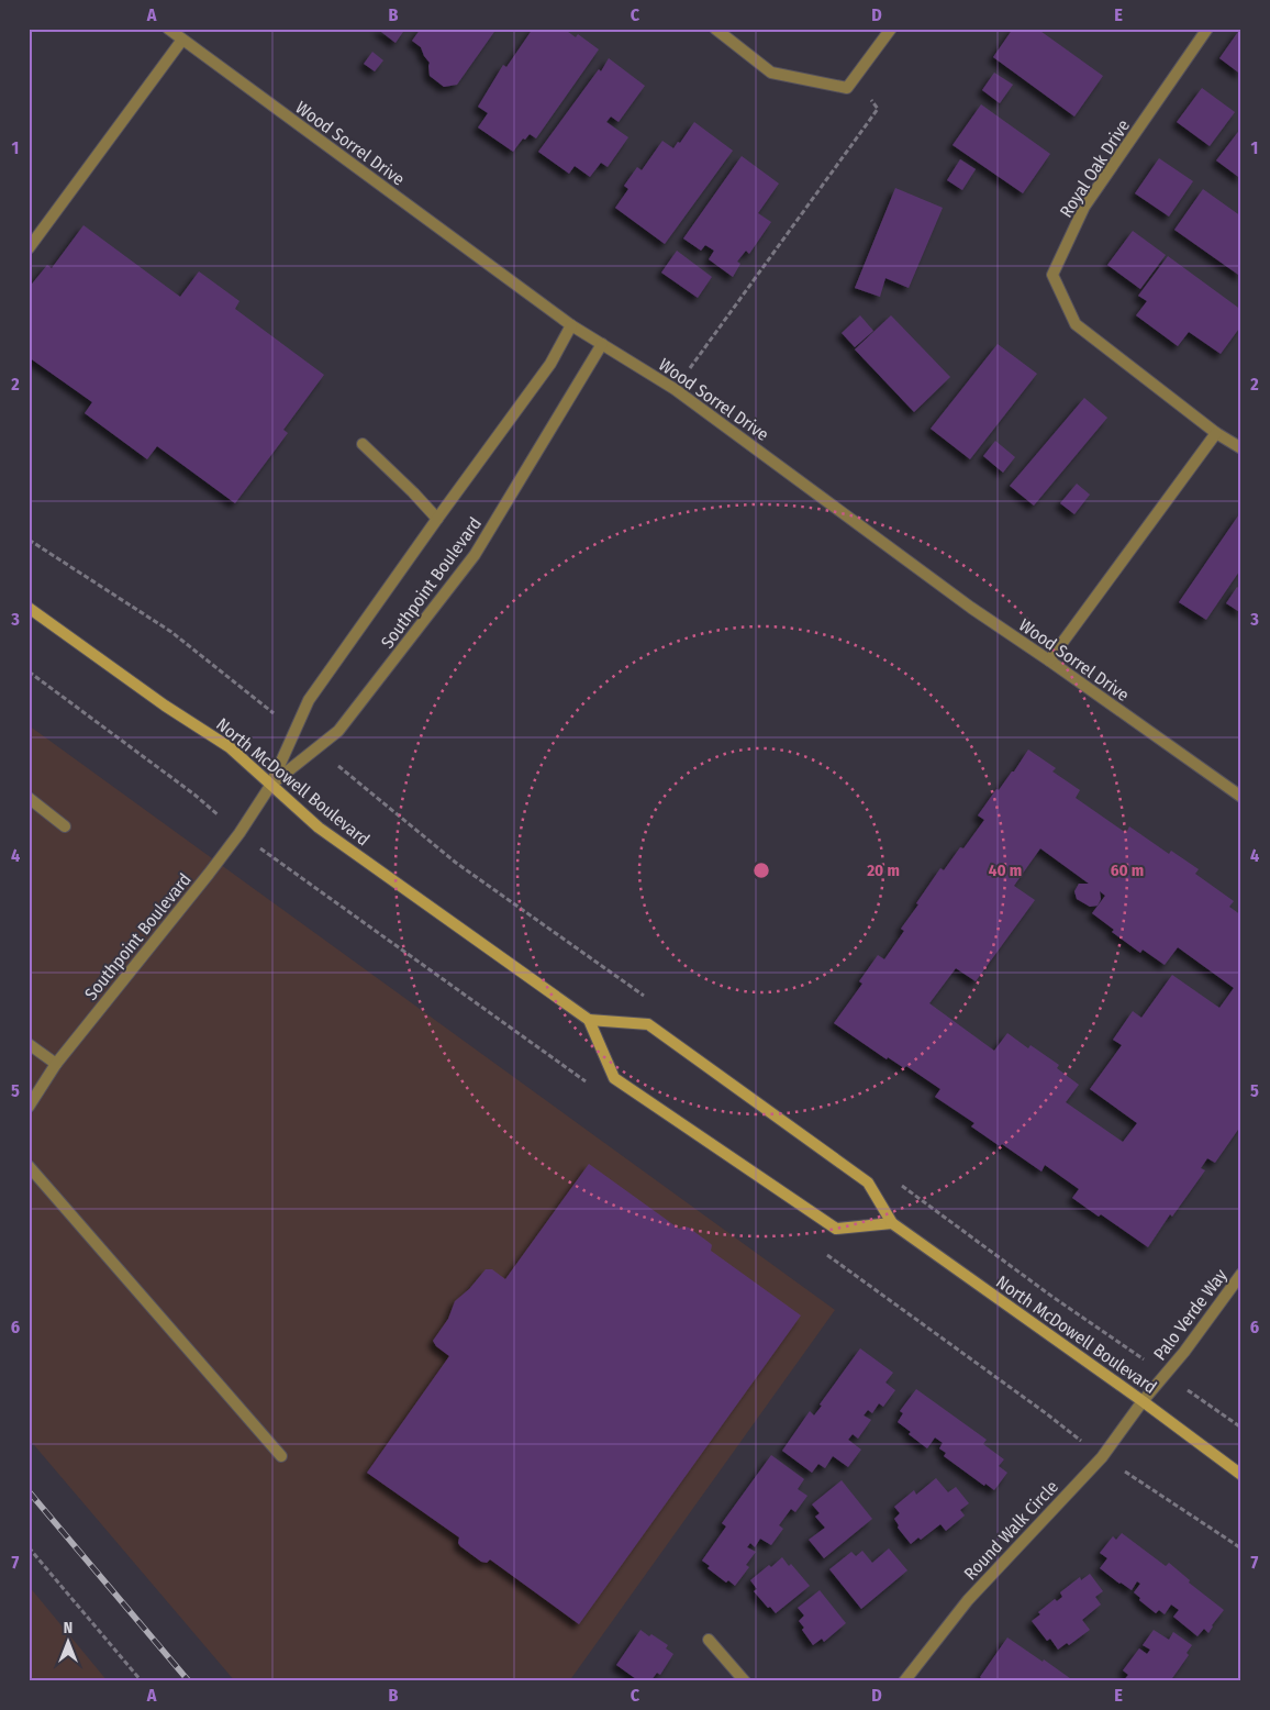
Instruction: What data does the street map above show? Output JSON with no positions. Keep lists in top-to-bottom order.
{
  "streets": {
    "main road": ["North McDowell Boulevard"],
    "street": [
      "Wood Sorrel Drive",
      "Royal Oak Drive",
      "Southpoint Boulevard",
      "Palo Verde Way",
      "Round Walk Circle"
    ]
  },
  "crossings": [
    ["Wood Sorrel Drive", "Southpoint Boulevard"],
    ["Southpoint Boulevard", "North McDowell Boulevard"],
    ["North McDowell Boulevard", "Palo Verde Way"],
    ["North McDowell Boulevard", "Round Walk Circle"],
    ["Palo Verde Way", "Round Walk Circle"]
  ],
  "north": "top",
  "grid": {
    "columns": [
      "A",
      "B",
      "C",
      "D",
      "E"
    ],
    "rows": [
      "1",
      "2",
      "3",
      "4",
      "5",
      "6",
      "7"
    ]
  },
  "rings": ["20 m", "40 m", "60 m"]
}
